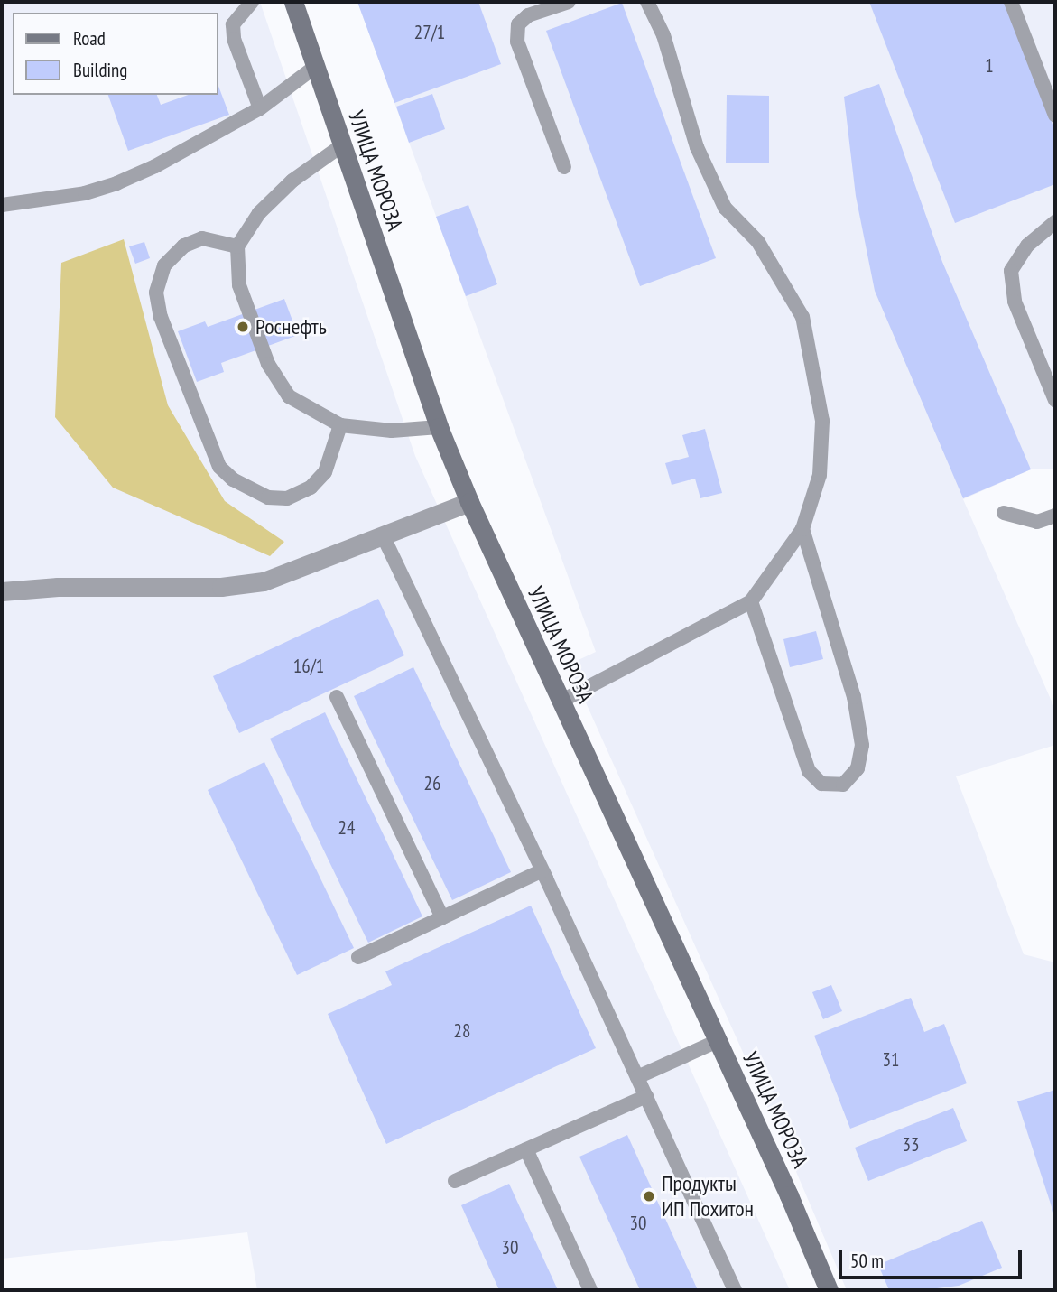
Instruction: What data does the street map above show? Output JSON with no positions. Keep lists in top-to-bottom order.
{
  "streets": {
    "main road": ["УЛИЦА МОРОЗА"]
  },
  "places": ["Роснефть", "Продукты ИП Похитон"],
  "house_numbers": [
    "27/1",
    "1",
    "16/1",
    "26",
    "24",
    "28",
    "31",
    "33",
    "30",
    "30"
  ],
  "legend": ["Road", "Building"],
  "scale_bar": "50 m"
}
